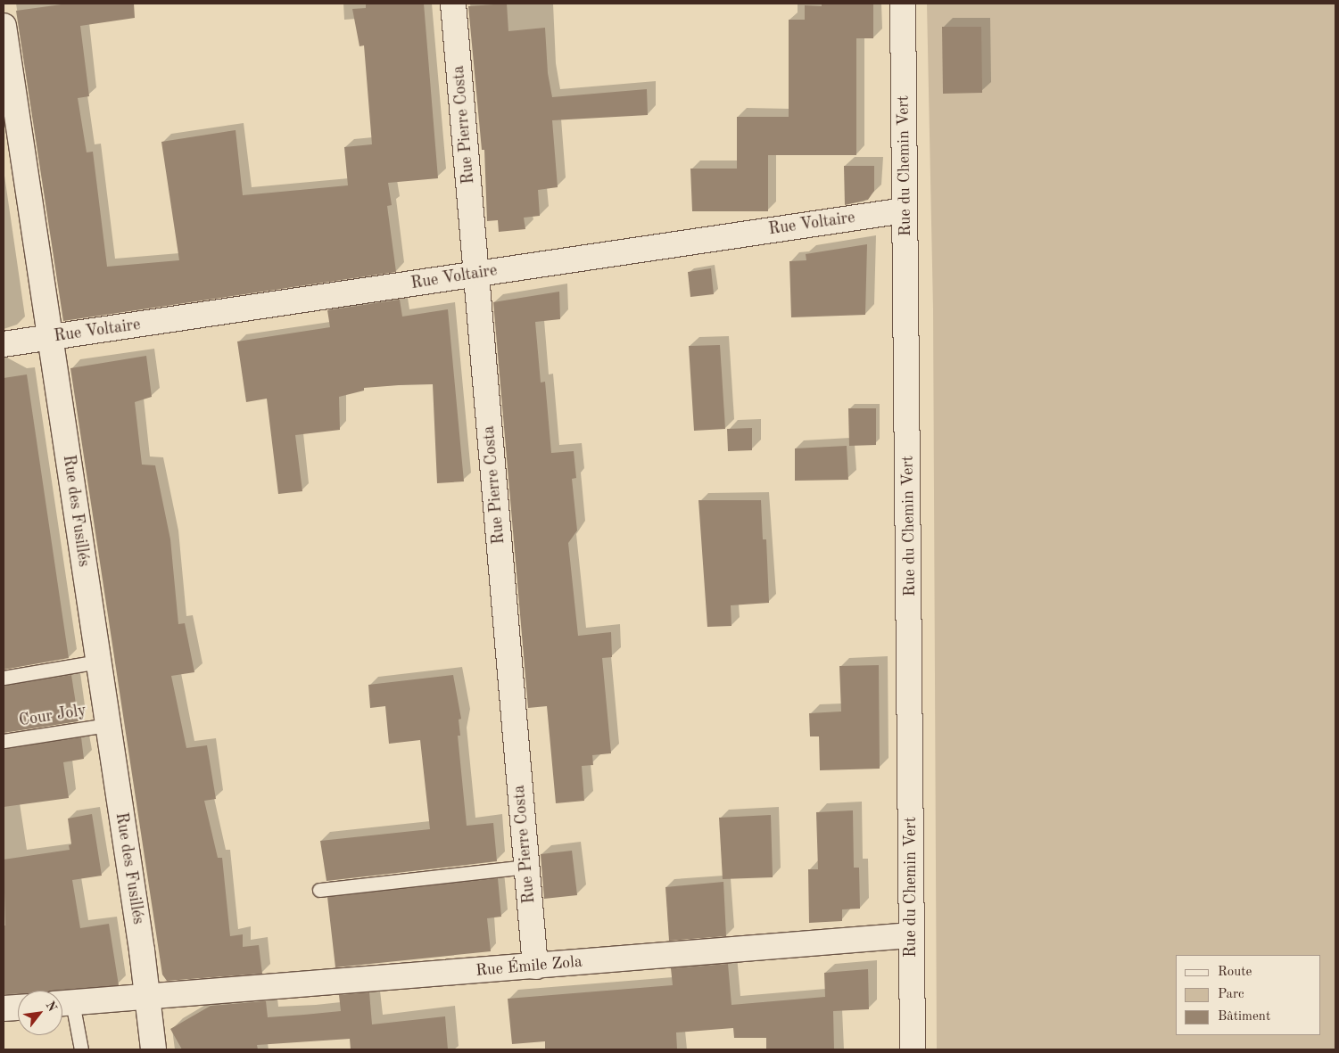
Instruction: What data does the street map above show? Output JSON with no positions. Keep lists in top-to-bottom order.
{
  "streets": {
    "street": [
      "Rue Pierre Costa",
      "Rue du Chemin Vert",
      "Rue Voltaire",
      "Rue des Fusillés",
      "Rue Émile Zola"
    ],
    "lane": ["Cour Joly"]
  },
  "crossings": [
    ["Rue Pierre Costa", "Rue Voltaire"],
    ["Rue Pierre Costa", "Rue Émile Zola"],
    ["Rue du Chemin Vert", "Rue Voltaire"],
    ["Rue du Chemin Vert", "Rue Émile Zola"],
    ["Rue Voltaire", "Rue des Fusillés"],
    ["Rue des Fusillés", "Cour Joly"],
    ["Rue des Fusillés", "Rue Émile Zola"]
  ],
  "legend": ["Route", "Parc", "Bâtiment"],
  "north": "top right"
}
